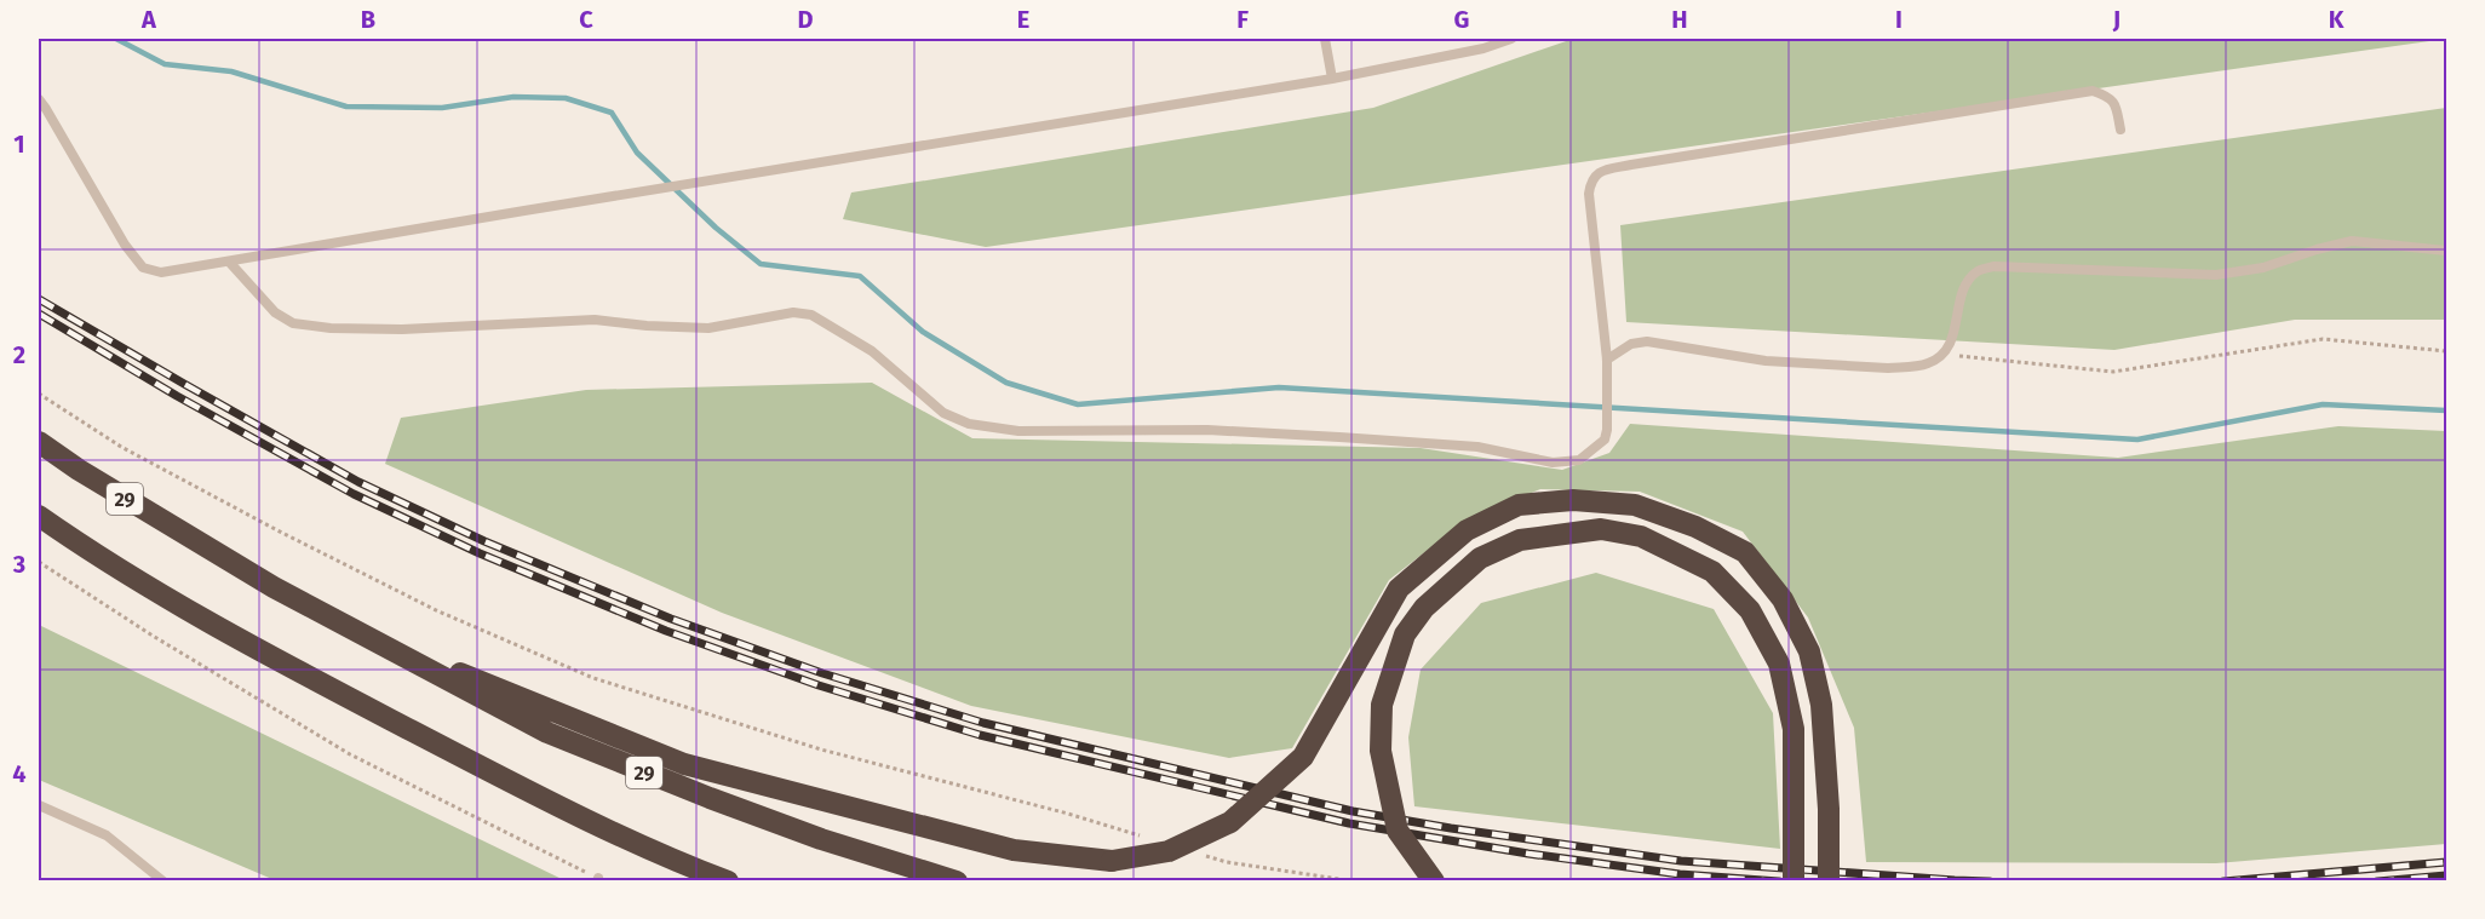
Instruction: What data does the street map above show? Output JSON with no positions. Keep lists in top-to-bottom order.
{
  "streets": {
    "highway": ["29"]
  },
  "grid": {
    "columns": [
      "A",
      "B",
      "C",
      "D",
      "E",
      "F",
      "G",
      "H",
      "I",
      "J",
      "K"
    ],
    "rows": [
      "1",
      "2",
      "3",
      "4"
    ]
  }
}
